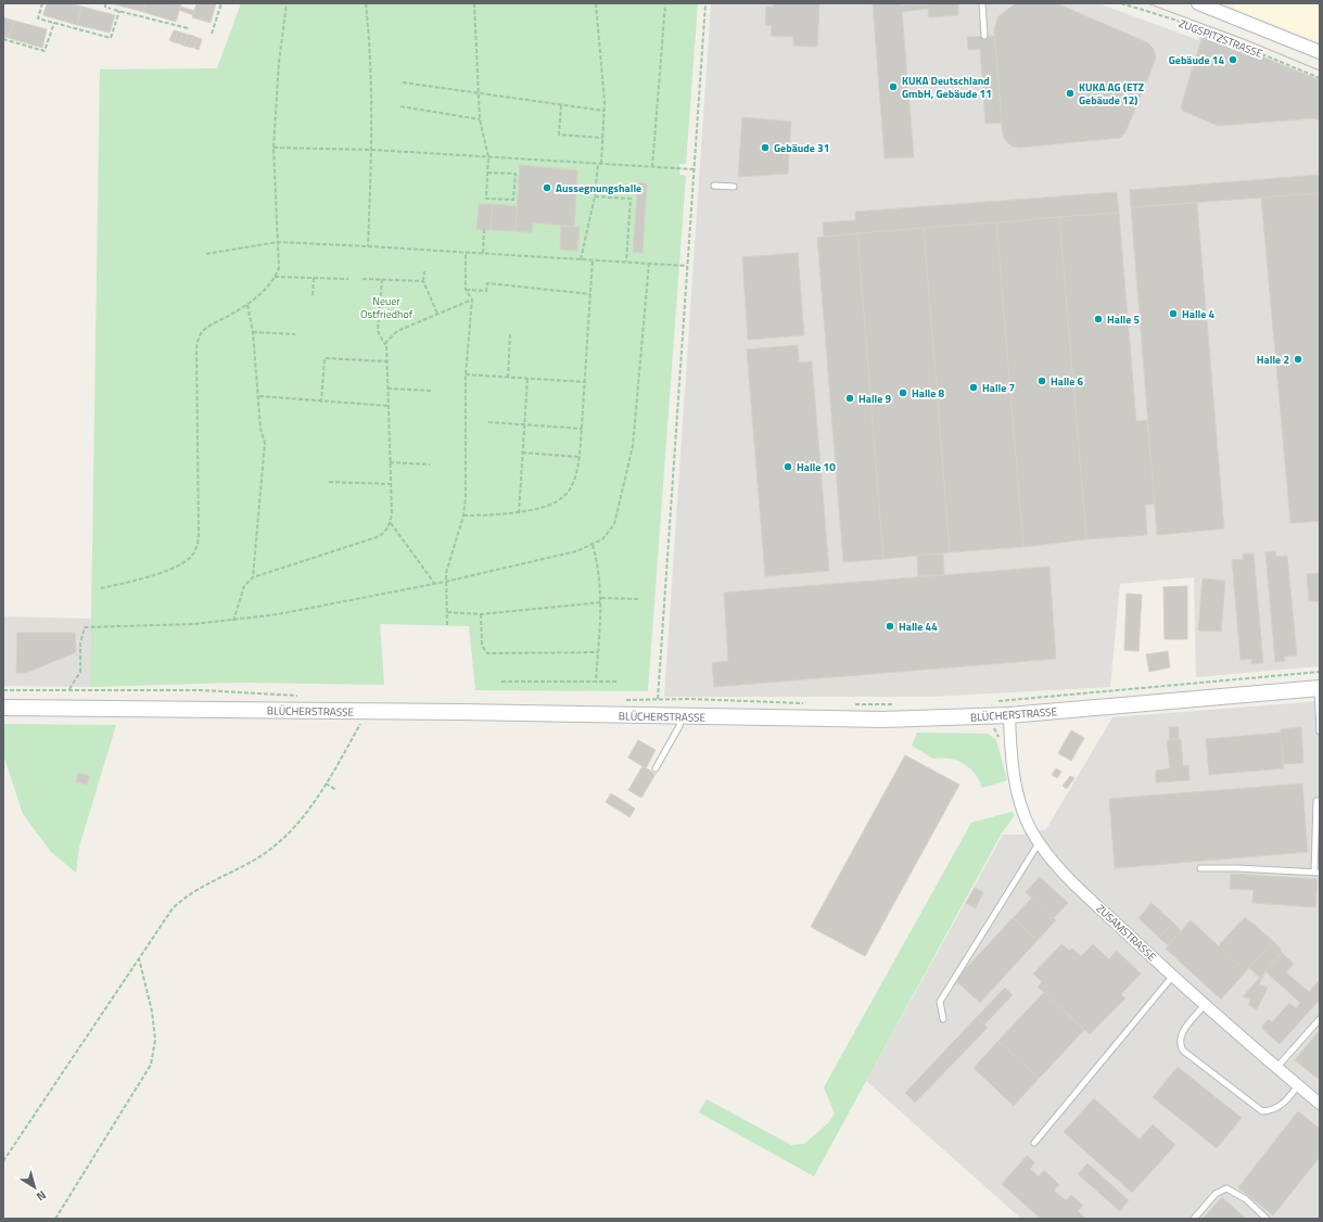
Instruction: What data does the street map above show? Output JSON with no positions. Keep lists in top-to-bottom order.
{
  "streets": {
    "main road": ["BLÜCHERSTRASSE"],
    "street": ["ZUSAMSTRASSE"],
    "path": ["ZUGSPITZSTRASSE"]
  },
  "crossings": [
    ["BLÜCHERSTRASSE", "ZUSAMSTRASSE"]
  ],
  "parks": ["Neuer Ostfriedhof"],
  "places": [
    "Gebäude 14",
    "KUKA Deutschland GmbH, Gebäude 11",
    "KUKA AG (ETZ Gebäude 12)",
    "Gebäude 31",
    "Aussegnungshalle",
    "Halle 4",
    "Halle 5",
    "Halle 2",
    "Halle 6",
    "Halle 7",
    "Halle 8",
    "Halle 9",
    "Halle 10",
    "Halle 44"
  ],
  "north": "bottom right"
}
